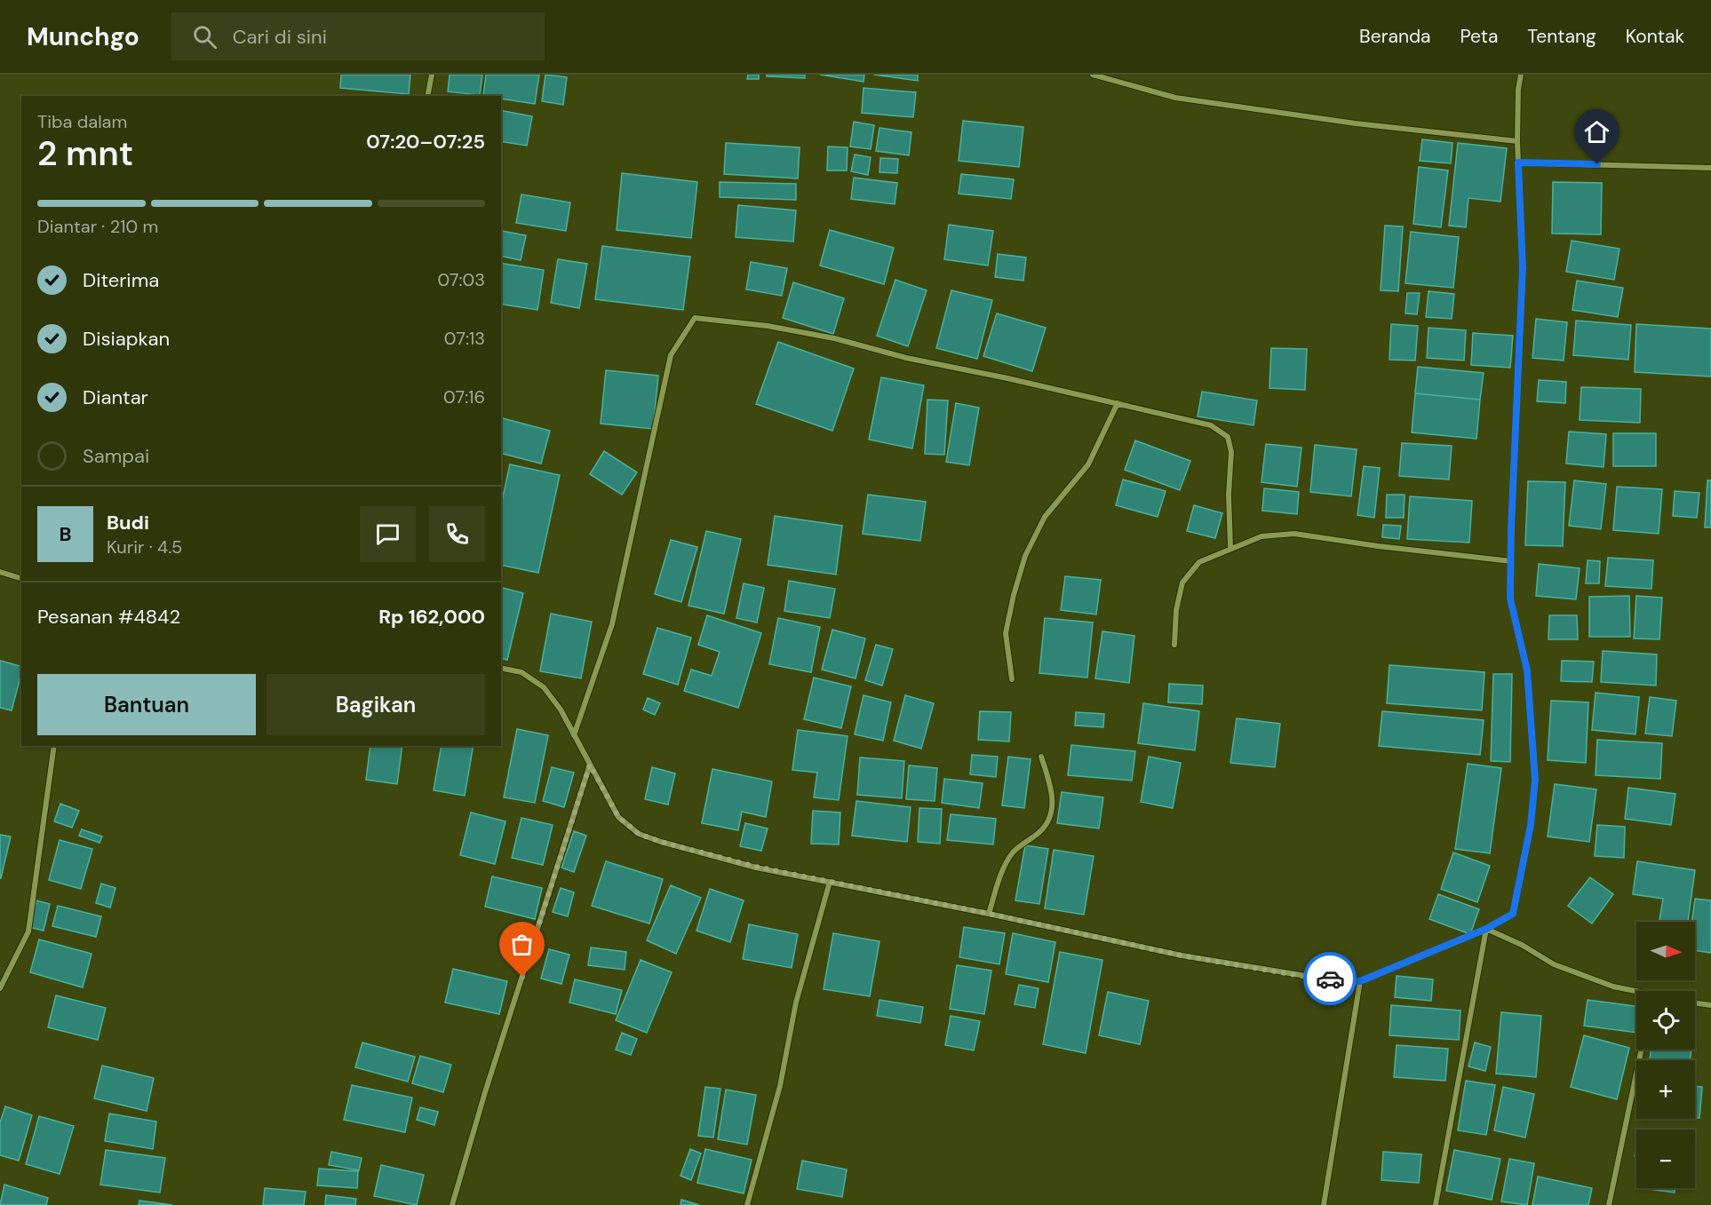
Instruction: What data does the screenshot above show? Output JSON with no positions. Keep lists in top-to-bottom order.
{
  "north": "right",
  "page": {
    "header": "Munchgo",
    "search": "Cari di sini",
    "nav": [
      "Beranda",
      "Peta",
      "Tentang",
      "Kontak"
    ],
    "heading": ["2 mnt", "Tiba dalam", "07:20–07:25"],
    "panel": [
      "Budi",
      "Kurir · 4.5",
      "Pesanan #4842",
      "Rp 162,000"
    ],
    "bar": "Diantar · 210 m",
    "list": [
      ["Diterima", "07:03"],
      ["Disiapkan", "07:13"],
      ["Diantar", "07:16"],
      "Sampai"
    ],
    "round": "B",
    "buttons": ["Bantuan", "Bagikan"],
    "map_buttons": ["+", "−"]
  }
}
